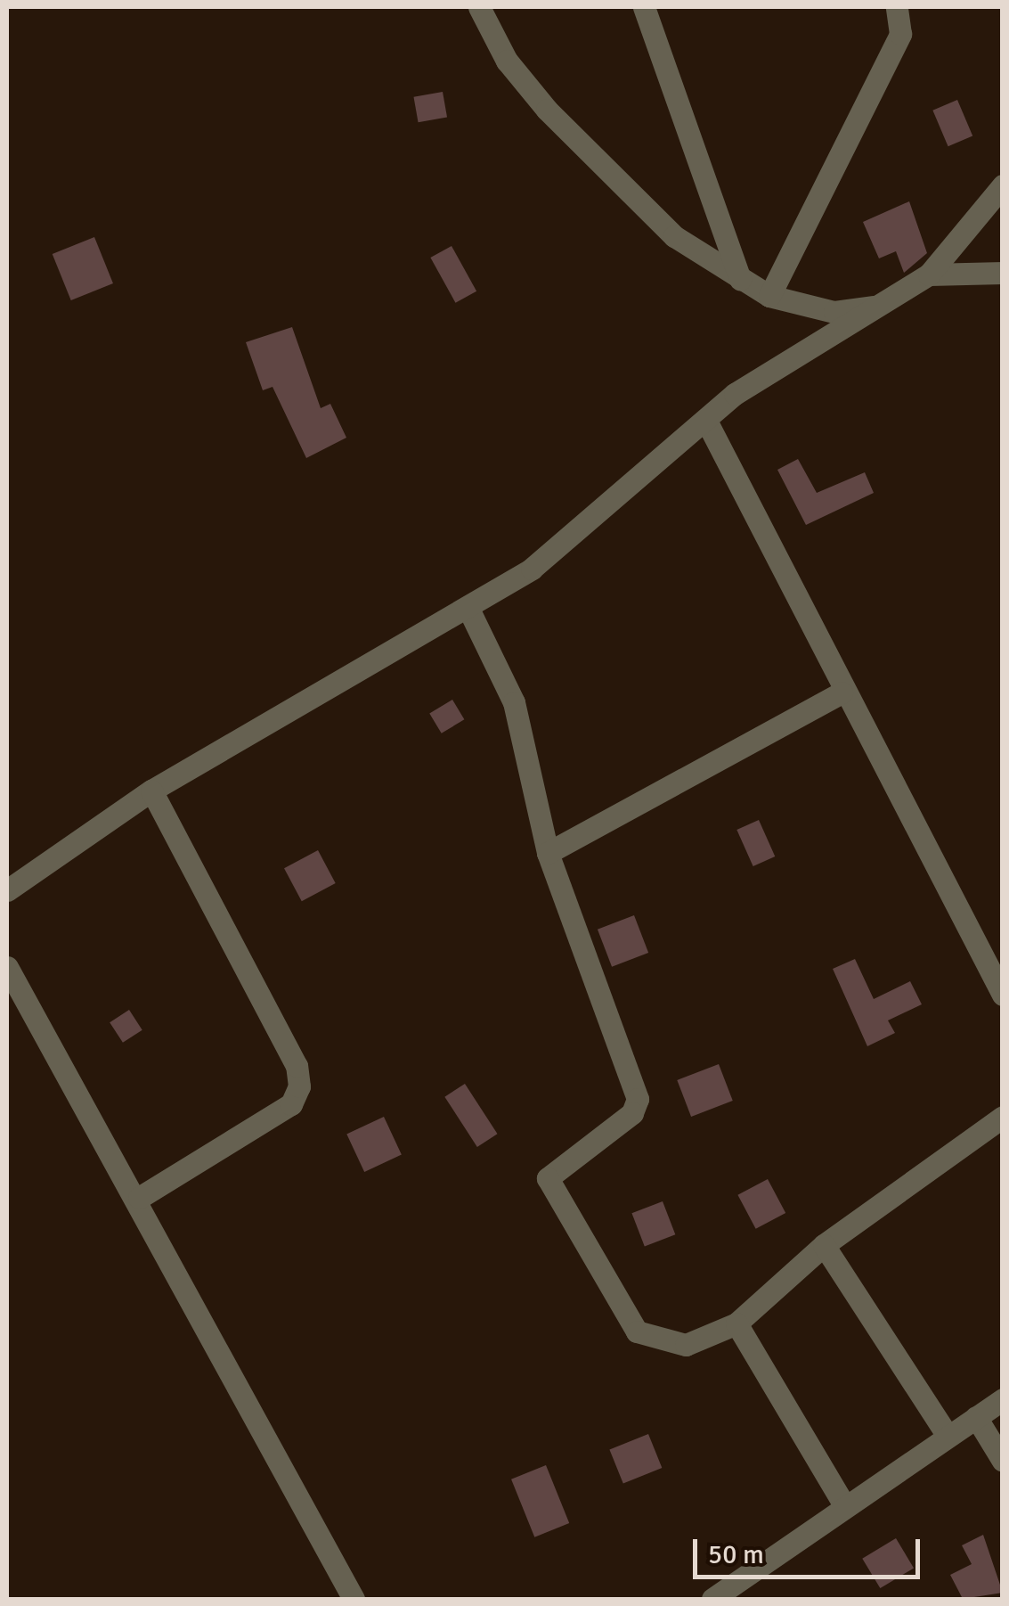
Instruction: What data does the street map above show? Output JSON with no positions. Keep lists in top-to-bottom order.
{
  "scale_bar": "50 m"
}
